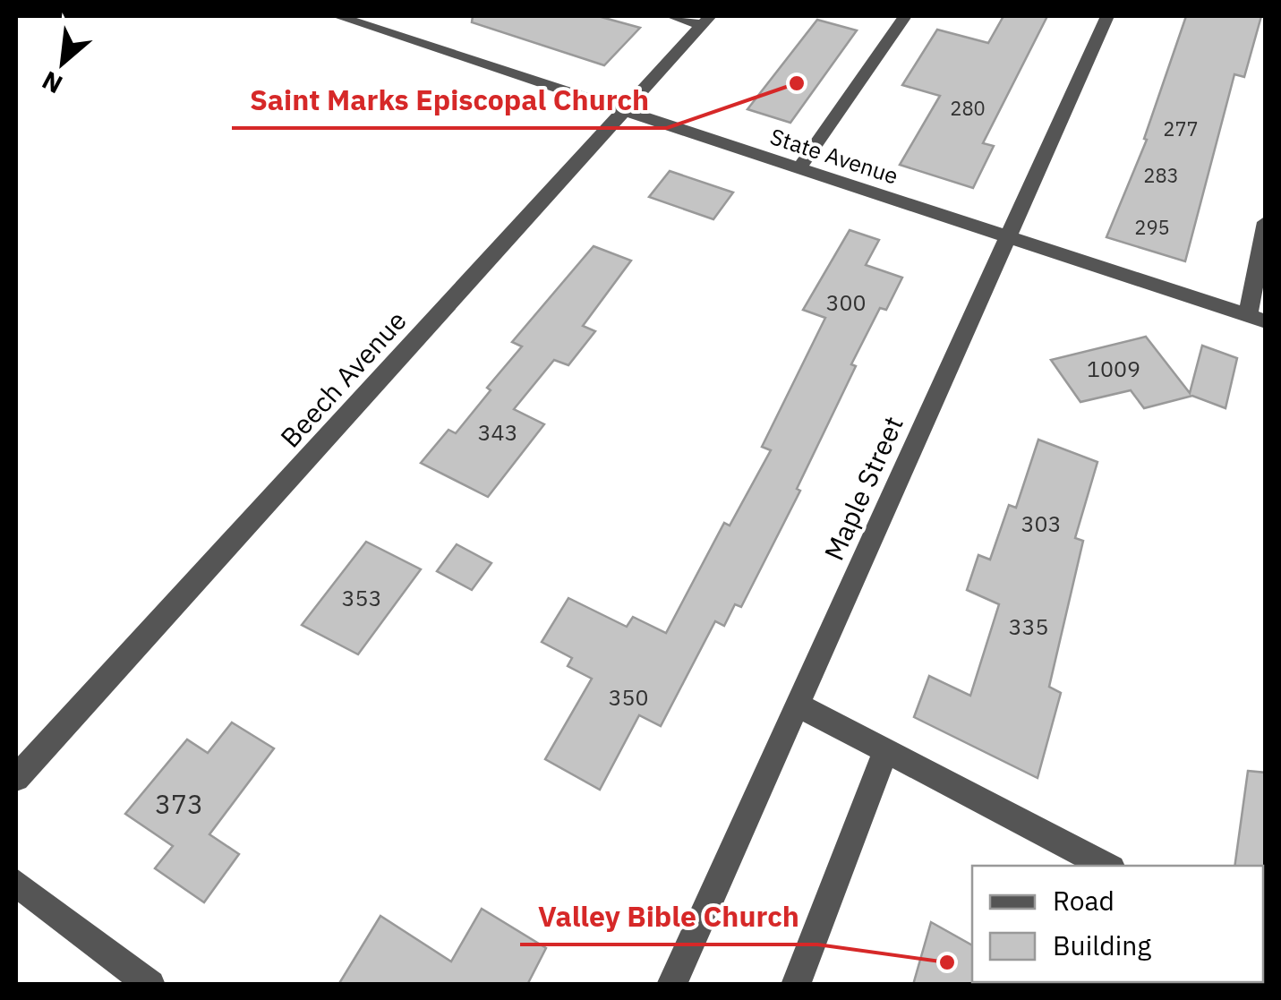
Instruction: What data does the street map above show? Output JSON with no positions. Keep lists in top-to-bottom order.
{
  "streets": {
    "street": ["State Avenue", "Beech Avenue", "Maple Street"]
  },
  "crossings": [
    ["State Avenue", "Beech Avenue"],
    ["State Avenue", "Maple Street"]
  ],
  "places": ["Saint Marks Episcopal Church", "Valley Bible Church"],
  "house_numbers": [
    "280",
    "277",
    "283",
    "295",
    "300",
    "1009",
    "343",
    "303",
    "353",
    "335",
    "350",
    "373"
  ],
  "legend": ["Road", "Building"],
  "north": "bottom left"
}
